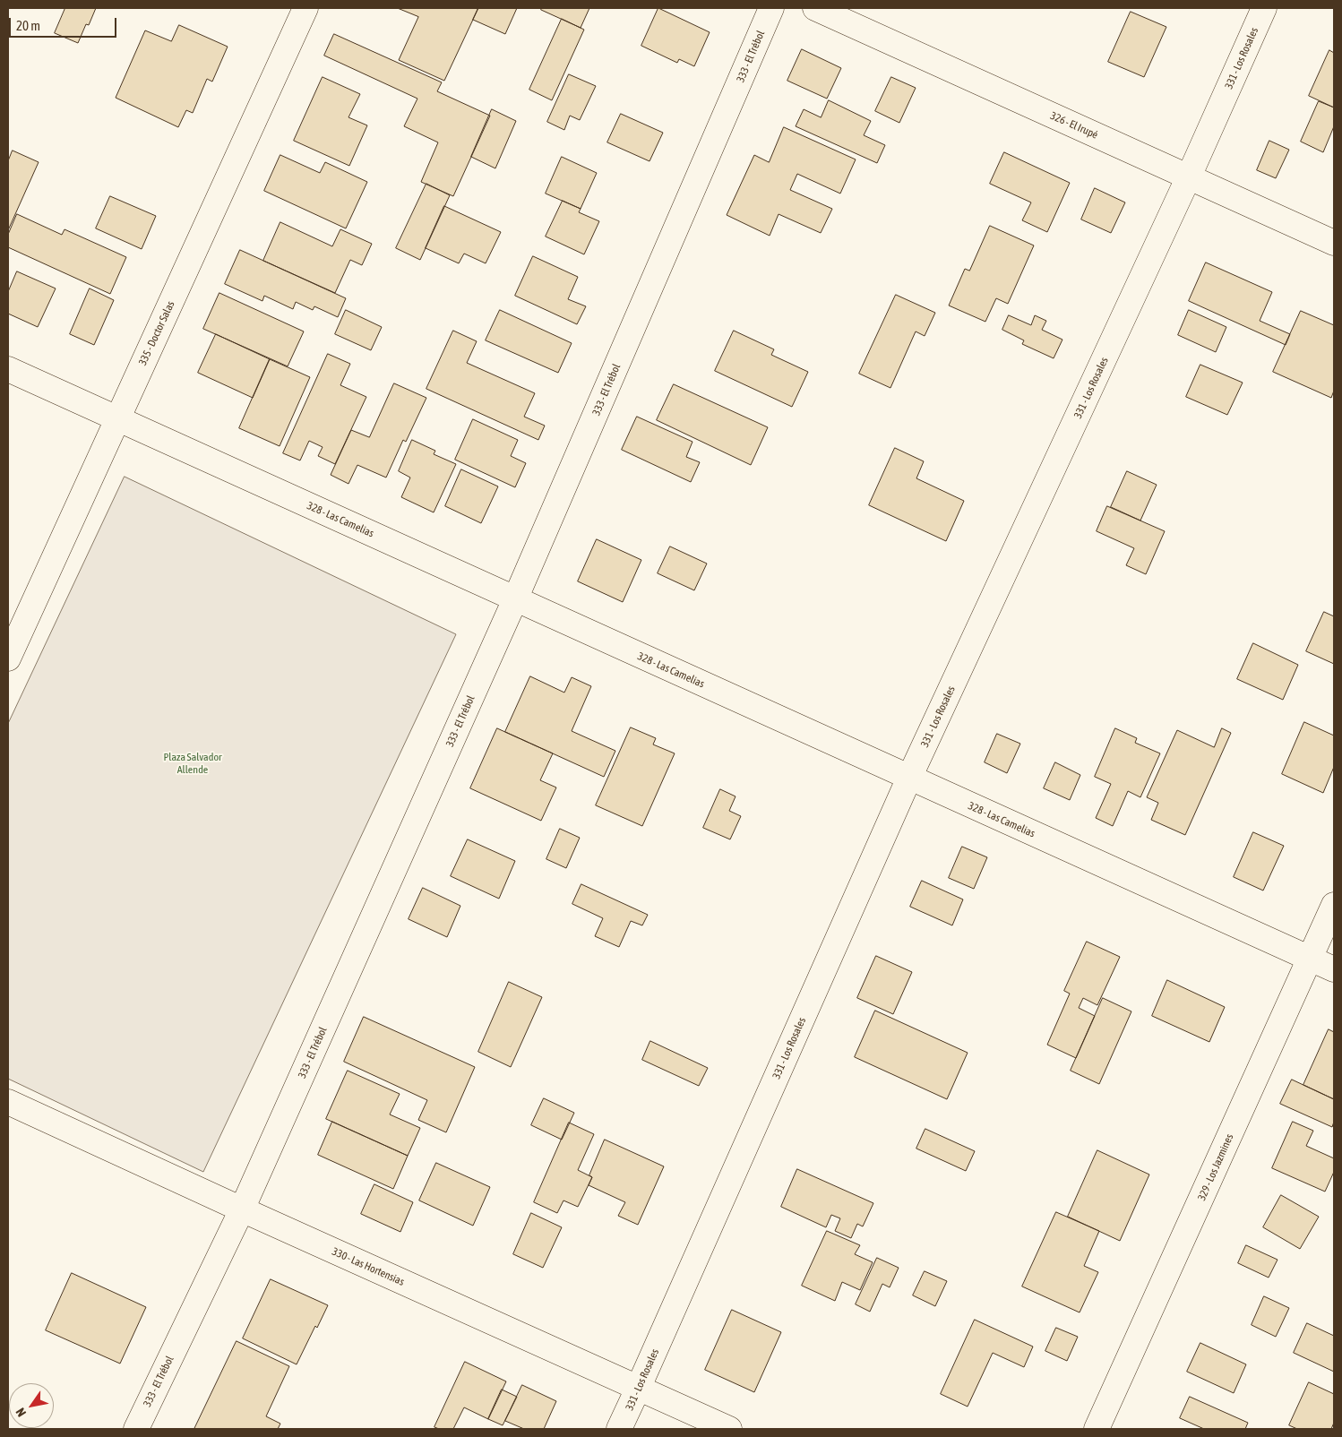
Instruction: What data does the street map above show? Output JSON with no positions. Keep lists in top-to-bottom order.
{
  "streets": {
    "street": [
      "333 - El Trébol",
      "331 - Los Rosales",
      "326 - El Irupé",
      "335 - Doctor Salas",
      "328 - Las Camelias",
      "329 - Los Jazmines",
      "330 - Las Hortensias"
    ]
  },
  "crossings": [
    ["333 - El Trébol", "328 - Las Camelias"],
    ["333 - El Trébol", "330 - Las Hortensias"],
    ["331 - Los Rosales", "326 - El Irupé"],
    ["331 - Los Rosales", "328 - Las Camelias"],
    ["331 - Los Rosales", "330 - Las Hortensias"],
    ["335 - Doctor Salas", "328 - Las Camelias"],
    ["328 - Las Camelias", "329 - Los Jazmines"]
  ],
  "parks": ["Plaza Salvador Allende"],
  "scale_bar": "20 m",
  "north": "bottom left"
}
